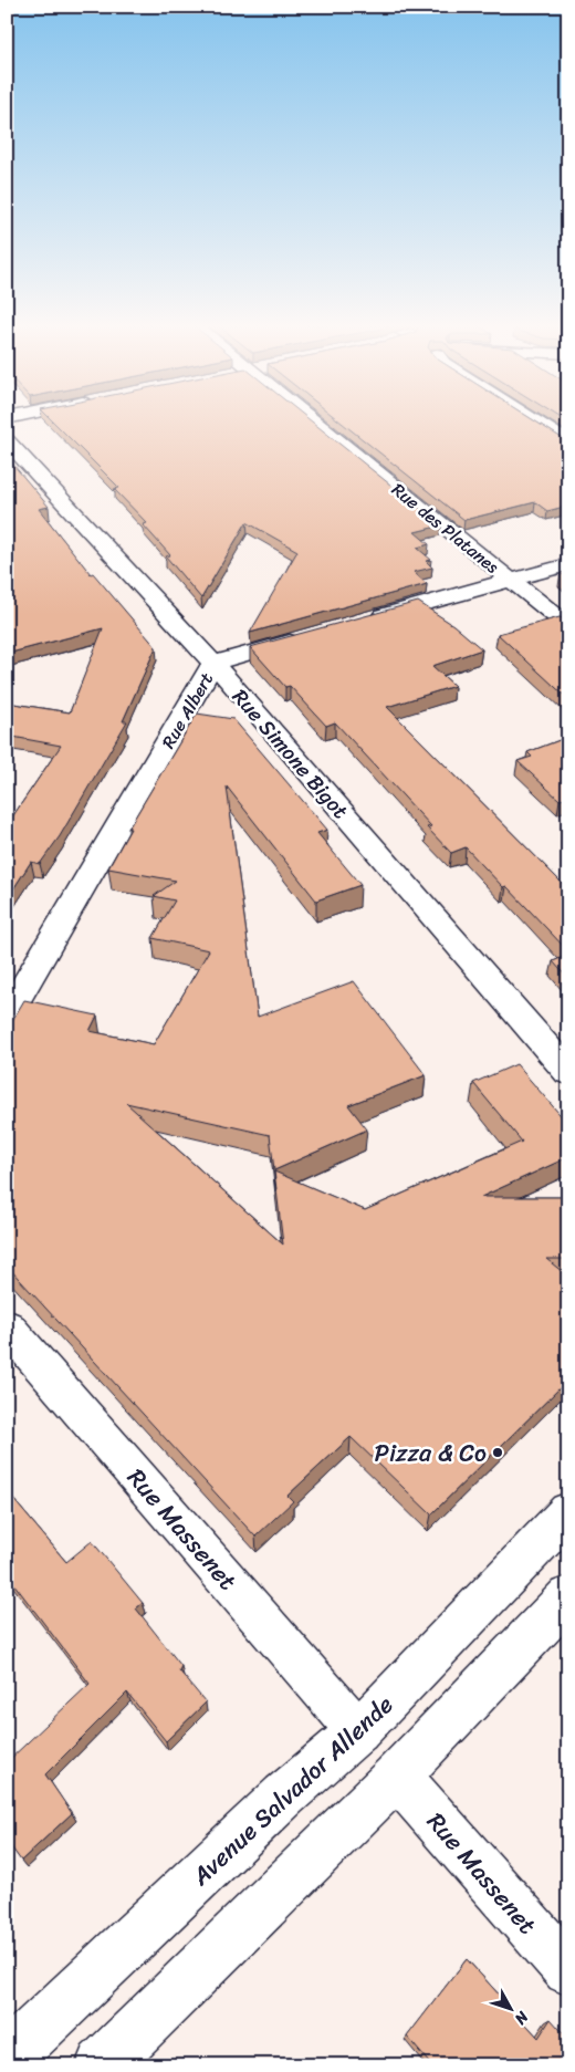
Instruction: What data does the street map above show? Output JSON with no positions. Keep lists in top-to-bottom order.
{
  "streets": {
    "street": [
      "Rue des Platanes",
      "Rue Albert",
      "Rue Simone Bigot",
      "Rue Massenet",
      "Avenue Salvador Allende"
    ]
  },
  "crossings": [
    ["Rue Albert", "Rue Simone Bigot"],
    ["Rue Massenet", "Avenue Salvador Allende"]
  ],
  "places": ["Pizza & Co"],
  "north": "bottom right"
}
